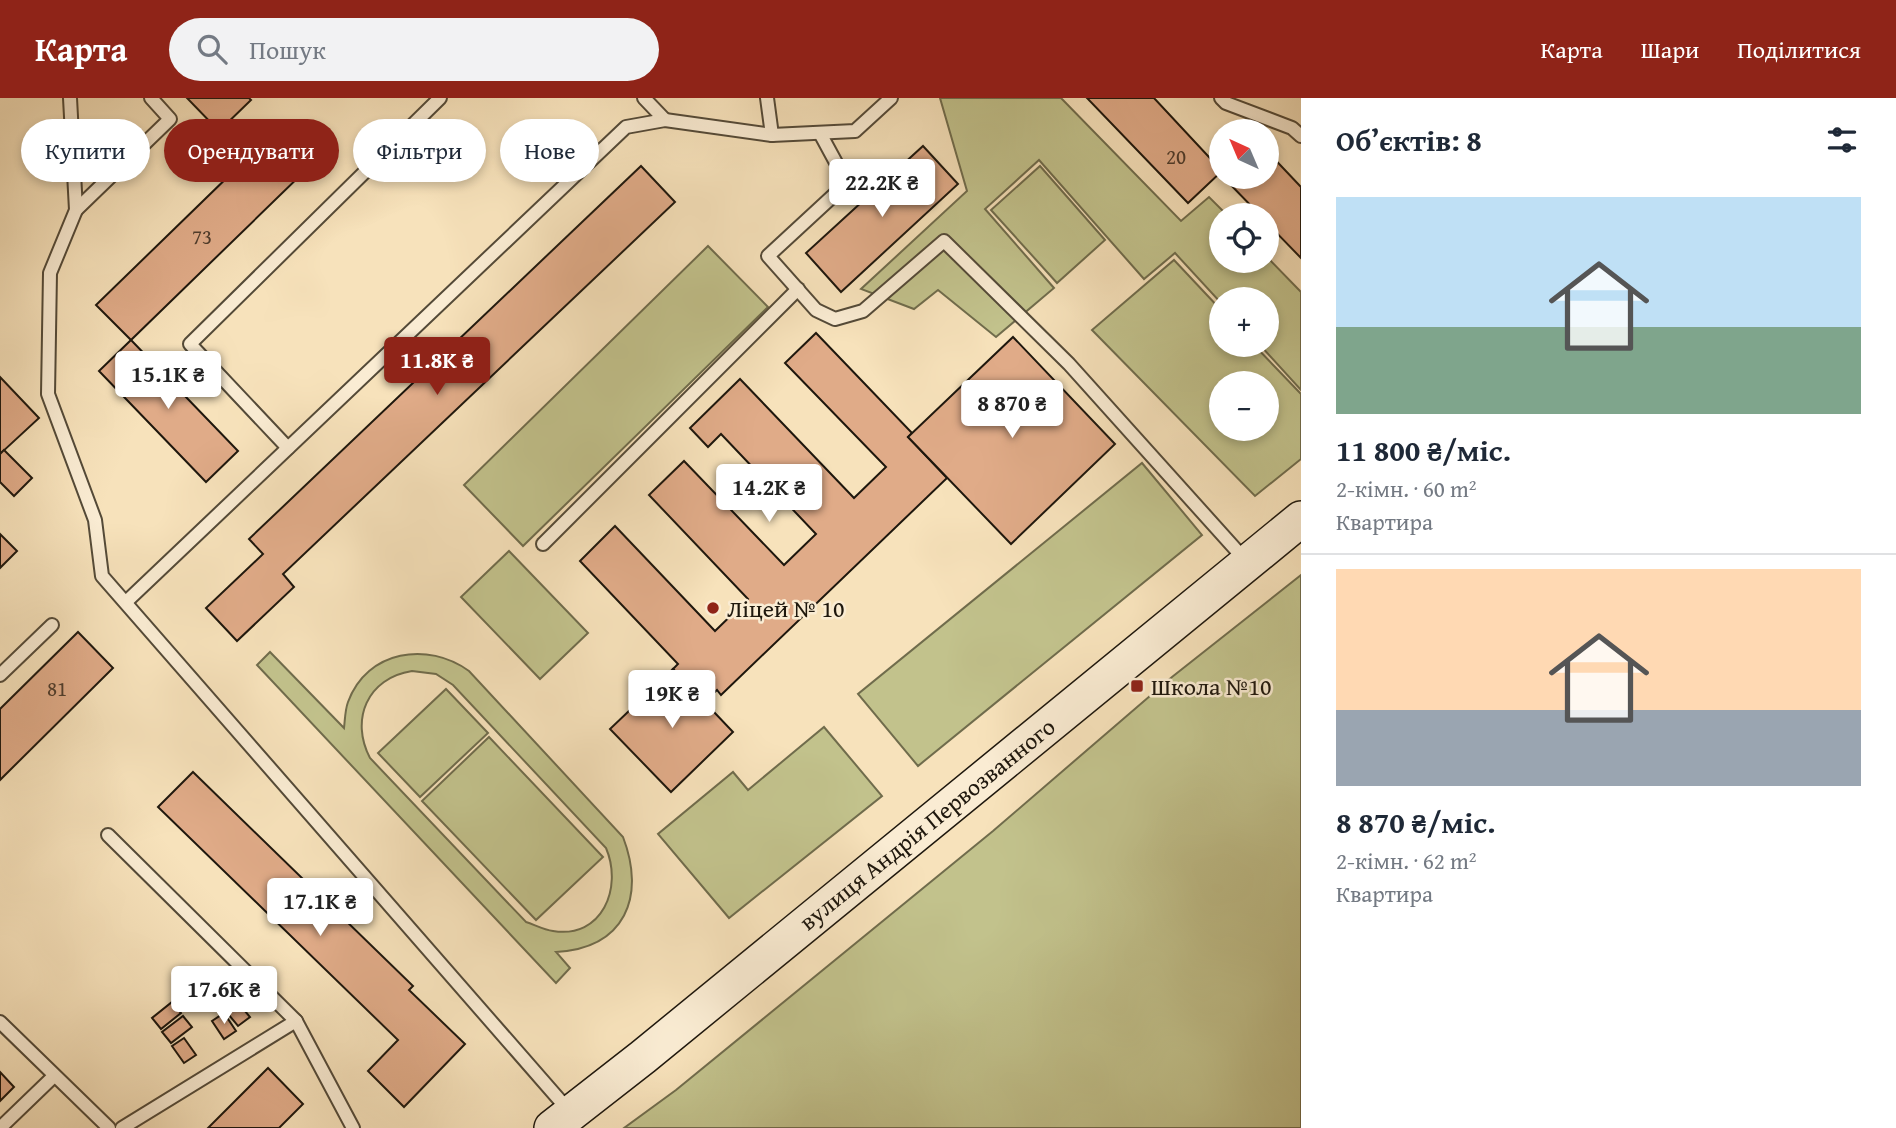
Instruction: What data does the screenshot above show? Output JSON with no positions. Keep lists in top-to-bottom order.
{
  "streets": {
    "street": ["вулиця Андрія Первозванного"]
  },
  "places": {
    "other": ["Ліцей № 10"],
    "transit": ["Школа №10"]
  },
  "house_numbers": ["20", "73", "81"],
  "north": "top left",
  "page": {
    "header": "Карта",
    "search": "Пошук",
    "nav": ["Карта", "Шари", "Поділитися"],
    "heading": "Об’єктів: 8",
    "map_buttons": ["+", "−"],
    "chip": [
      "Купити",
      "Орендувати",
      "Фільтри",
      "Нове"
    ],
    "price": [
      "22.2K ₴",
      "11.8K ₴",
      "15.1K ₴",
      "8 870 ₴",
      "14.2K ₴",
      "19K ₴",
      "17.1K ₴",
      "17.6K ₴"
    ],
    "list": [
      {
        "name": "11 800 ₴/міс.",
        "note": "2-кімн. · 60 m² · Квартира"
      },
      {
        "name": "8 870 ₴/міс.",
        "note": "2-кімн. · 62 m² · Квартира"
      }
    ]
  }
}
